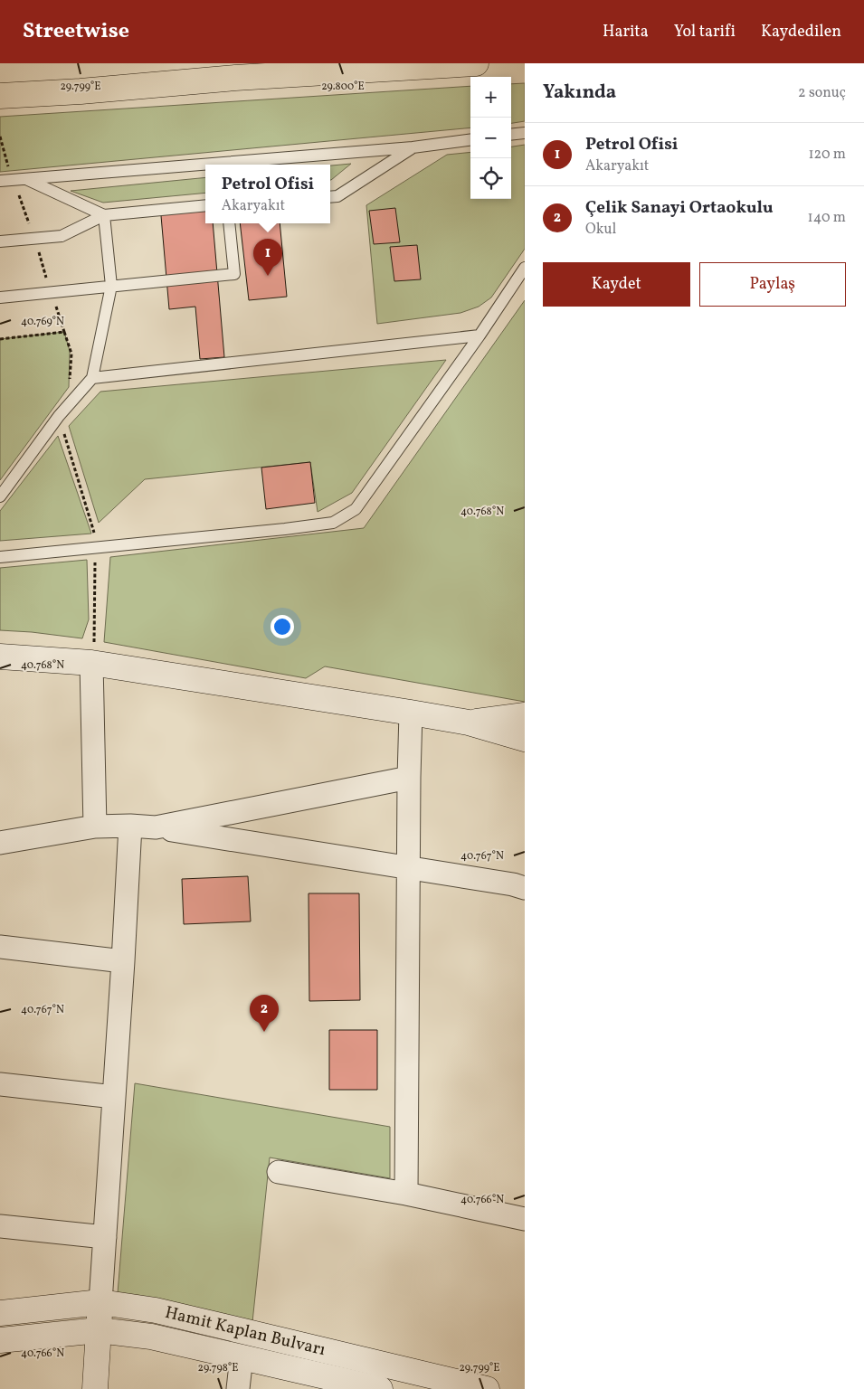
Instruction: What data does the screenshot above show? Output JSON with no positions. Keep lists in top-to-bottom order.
{
  "streets": {
    "main road": ["Hamit Kaplan Bulvarı"]
  },
  "page": {
    "header": "Streetwise",
    "nav": ["Harita", "Yol tarifi", "Kaydedilen"],
    "heading": ["Yakında", "2 sonuç"],
    "map_buttons": ["+", "−"],
    "list": [
      {
        "mark": "1",
        "name": "Petrol Ofisi",
        "note": "Akaryakıt",
        "value": "120 m"
      },
      {
        "mark": "2",
        "name": "Çelik Sanayi Ortaokulu",
        "note": "Okul",
        "value": "140 m"
      }
    ],
    "popup": ["Petrol Ofisi", "Akaryakıt"],
    "pins": ["1", "2"],
    "buttons": ["Kaydet", "Paylaş"]
  },
  "coordinates": [
    "29.799°E",
    "29.800°E",
    "40.769°N",
    "40.768°N",
    "40.767°N",
    "40.766°N",
    "29.798°E"
  ]
}
